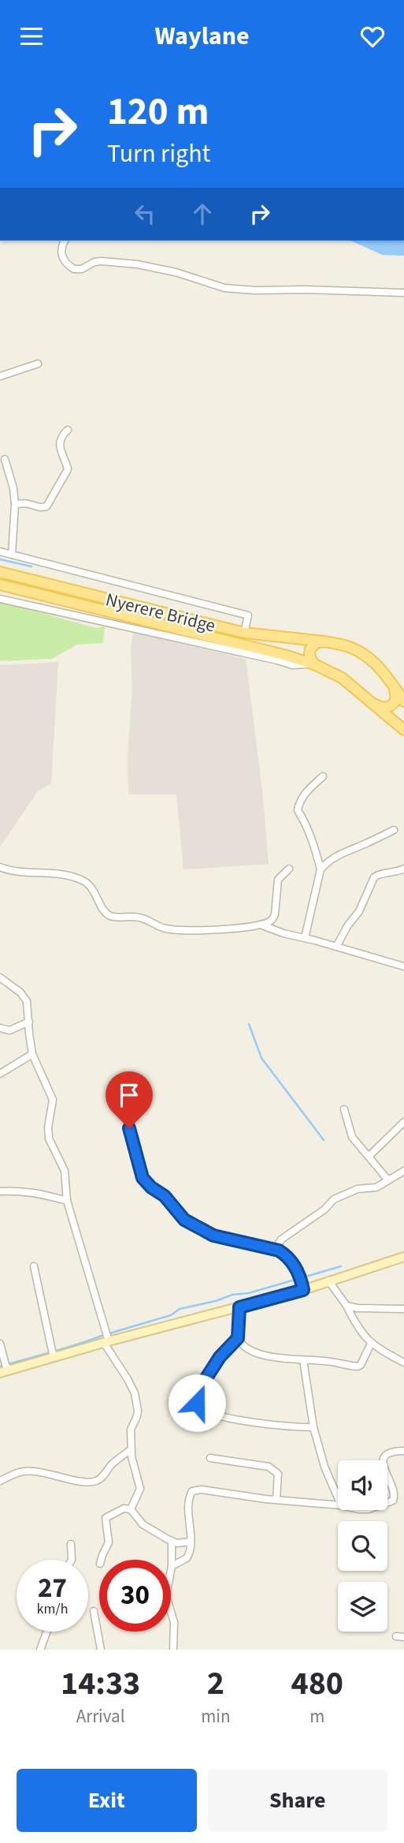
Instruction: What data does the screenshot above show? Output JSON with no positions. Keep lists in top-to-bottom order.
{
  "streets": {
    "main road": ["Nyerere Bridge"]
  },
  "page": {
    "header": "Waylane",
    "turn": ["120 m", "Turn right"],
    "speed": "27 km/h",
    "limit": "30",
    "eta": [
      "14:33",
      "Arrival",
      "2",
      "min",
      "480",
      "m"
    ],
    "buttons": ["Exit", "Share"]
  }
}
